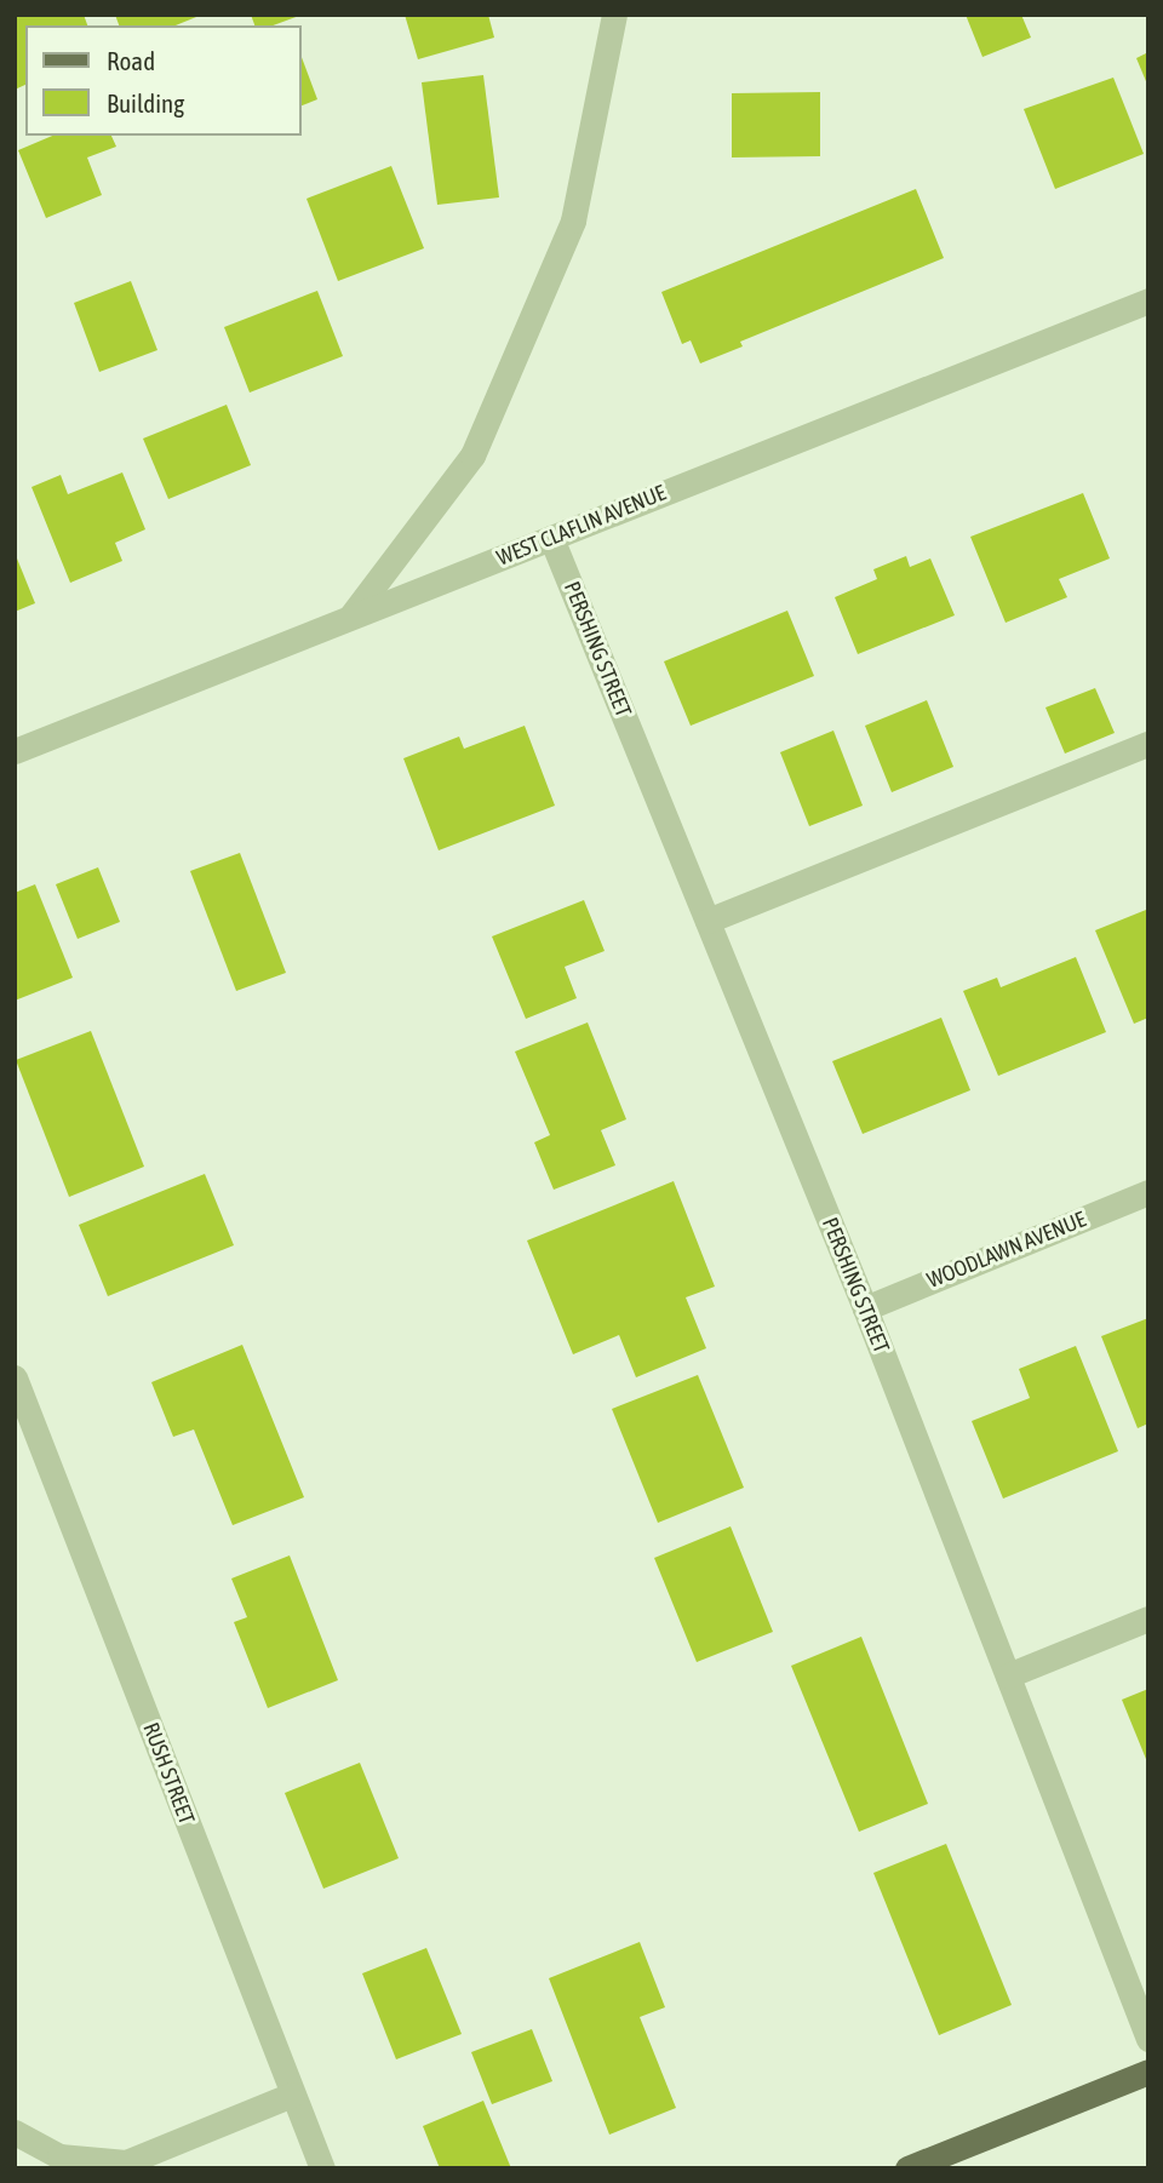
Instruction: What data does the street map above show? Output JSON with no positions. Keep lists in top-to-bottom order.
{
  "streets": {
    "street": [
      "WEST CLAFLIN AVENUE",
      "PERSHING STREET",
      "WOODLAWN AVENUE",
      "RUSH STREET"
    ]
  },
  "crossings": [
    ["WEST CLAFLIN AVENUE", "PERSHING STREET"],
    ["PERSHING STREET", "WOODLAWN AVENUE"]
  ],
  "legend": ["Road", "Building"]
}
